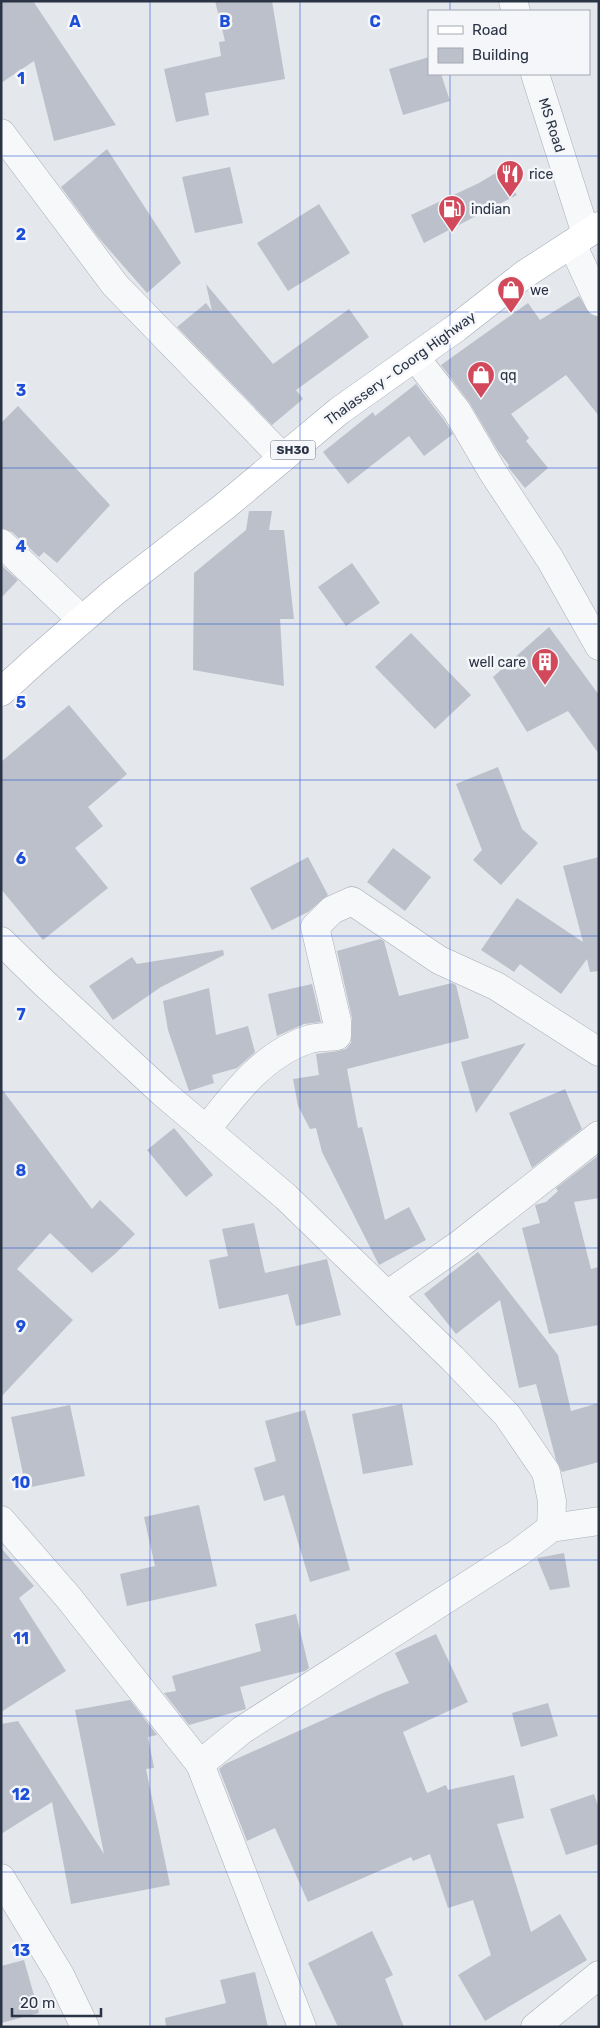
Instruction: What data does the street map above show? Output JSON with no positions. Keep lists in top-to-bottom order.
{
  "streets": {
    "main road": ["Thalassery - Coorg Highway", "SH30"],
    "street": ["MS Road"]
  },
  "crossings": [
    ["MS Road", "Thalassery - Coorg Highway"]
  ],
  "places": {
    "restaurant": ["rice"],
    "fuel station": ["indian"],
    "shop": ["we", "qq"],
    "building": ["well care"]
  },
  "legend": ["Road", "Building"],
  "scale_bar": "20 m",
  "grid": {
    "columns": ["A", "B", "C"],
    "rows": [
      "1",
      "2",
      "3",
      "4",
      "5",
      "6",
      "7",
      "8",
      "9",
      "10",
      "11",
      "12",
      "13"
    ]
  }
}
